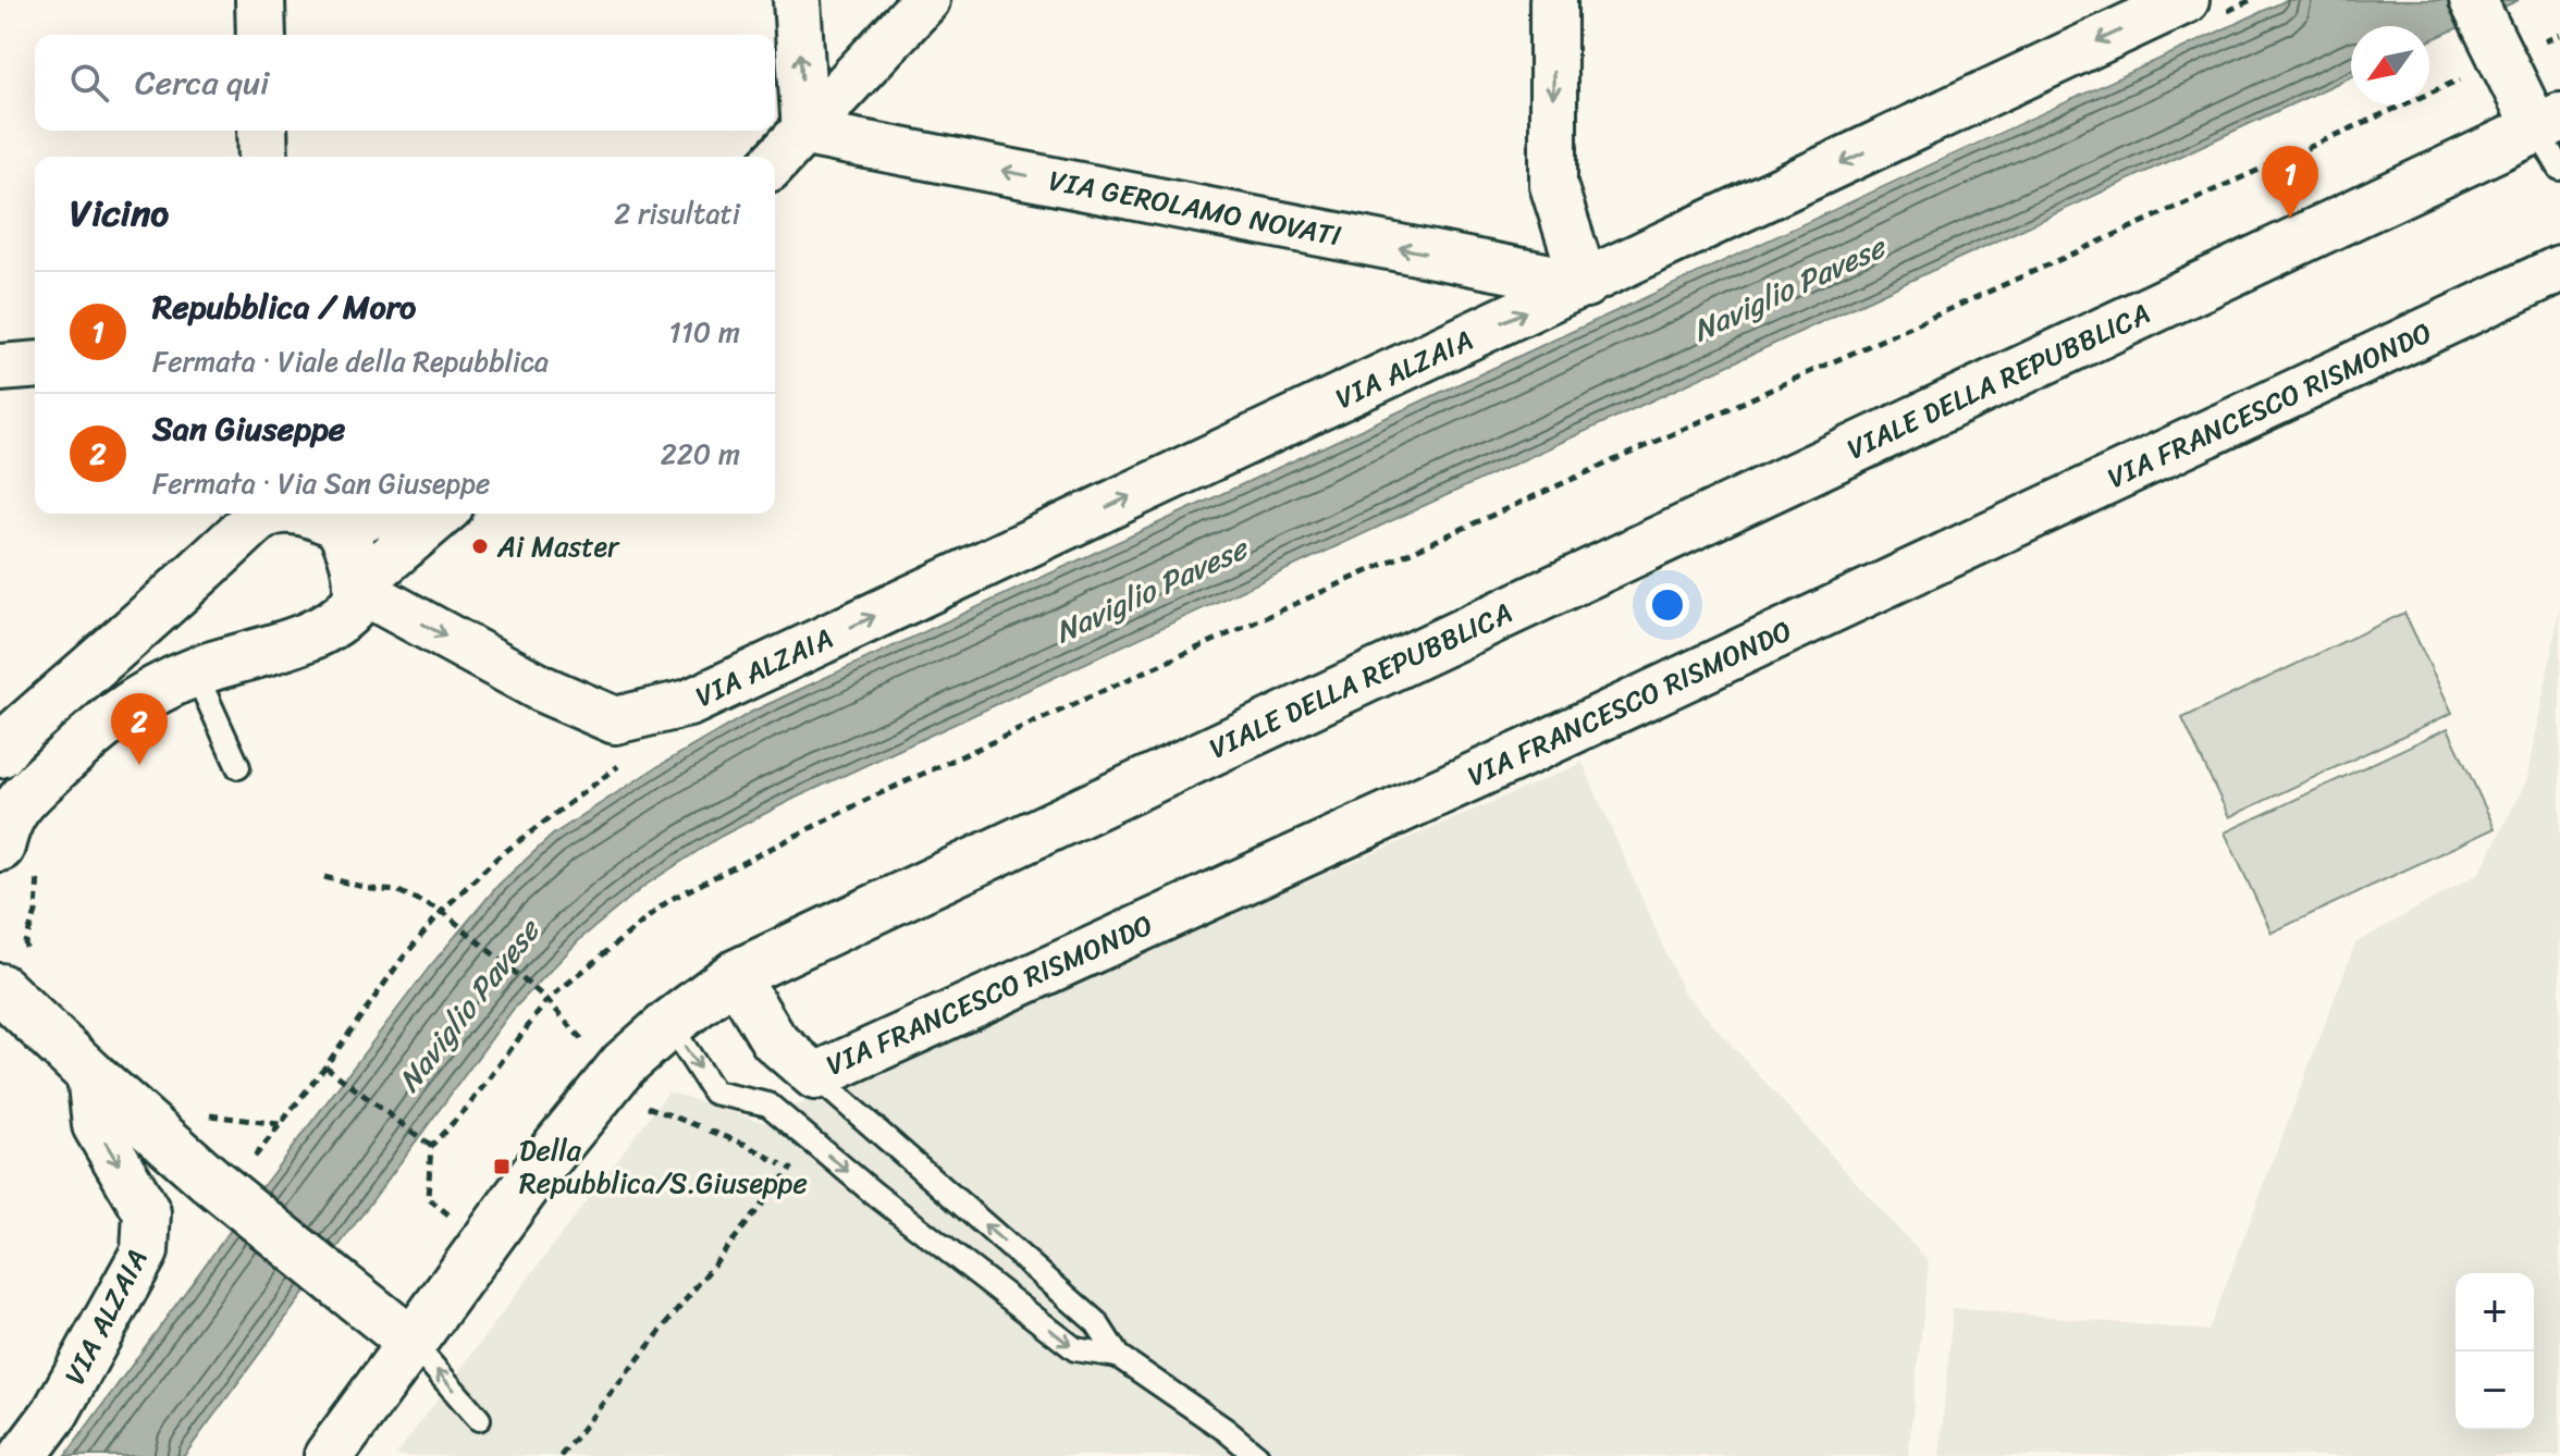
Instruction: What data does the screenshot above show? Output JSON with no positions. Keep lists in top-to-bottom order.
{
  "streets": {
    "street": [
      "VIA GEROLAMO NOVATI",
      "VIA ALZAIA",
      "VIALE DELLA REPUBBLICA",
      "VIA FRANCESCO RISMONDO"
    ]
  },
  "crossings": [
    ["VIA GEROLAMO NOVATI", "VIA ALZAIA"],
    ["VIALE DELLA REPUBBLICA", "VIA FRANCESCO RISMONDO"]
  ],
  "one_way": ["VIA GEROLAMO NOVATI"],
  "water": ["Naviglio Pavese"],
  "places": {
    "other": ["Ai Master"],
    "transit": ["Della Repubblica/S.Giuseppe"]
  },
  "north": "bottom left",
  "page": {
    "search": "Cerca qui",
    "pins": ["1", "2"],
    "heading": ["Vicino", "2 risultati"],
    "list": [
      {
        "mark": "1",
        "name": "Repubblica / Moro",
        "note": "Fermata · Viale della Repubblica",
        "value": "110 m"
      },
      {
        "mark": "2",
        "name": "San Giuseppe",
        "note": "Fermata · Via San Giuseppe",
        "value": "220 m"
      }
    ],
    "map_buttons": ["+", "−"]
  }
}
